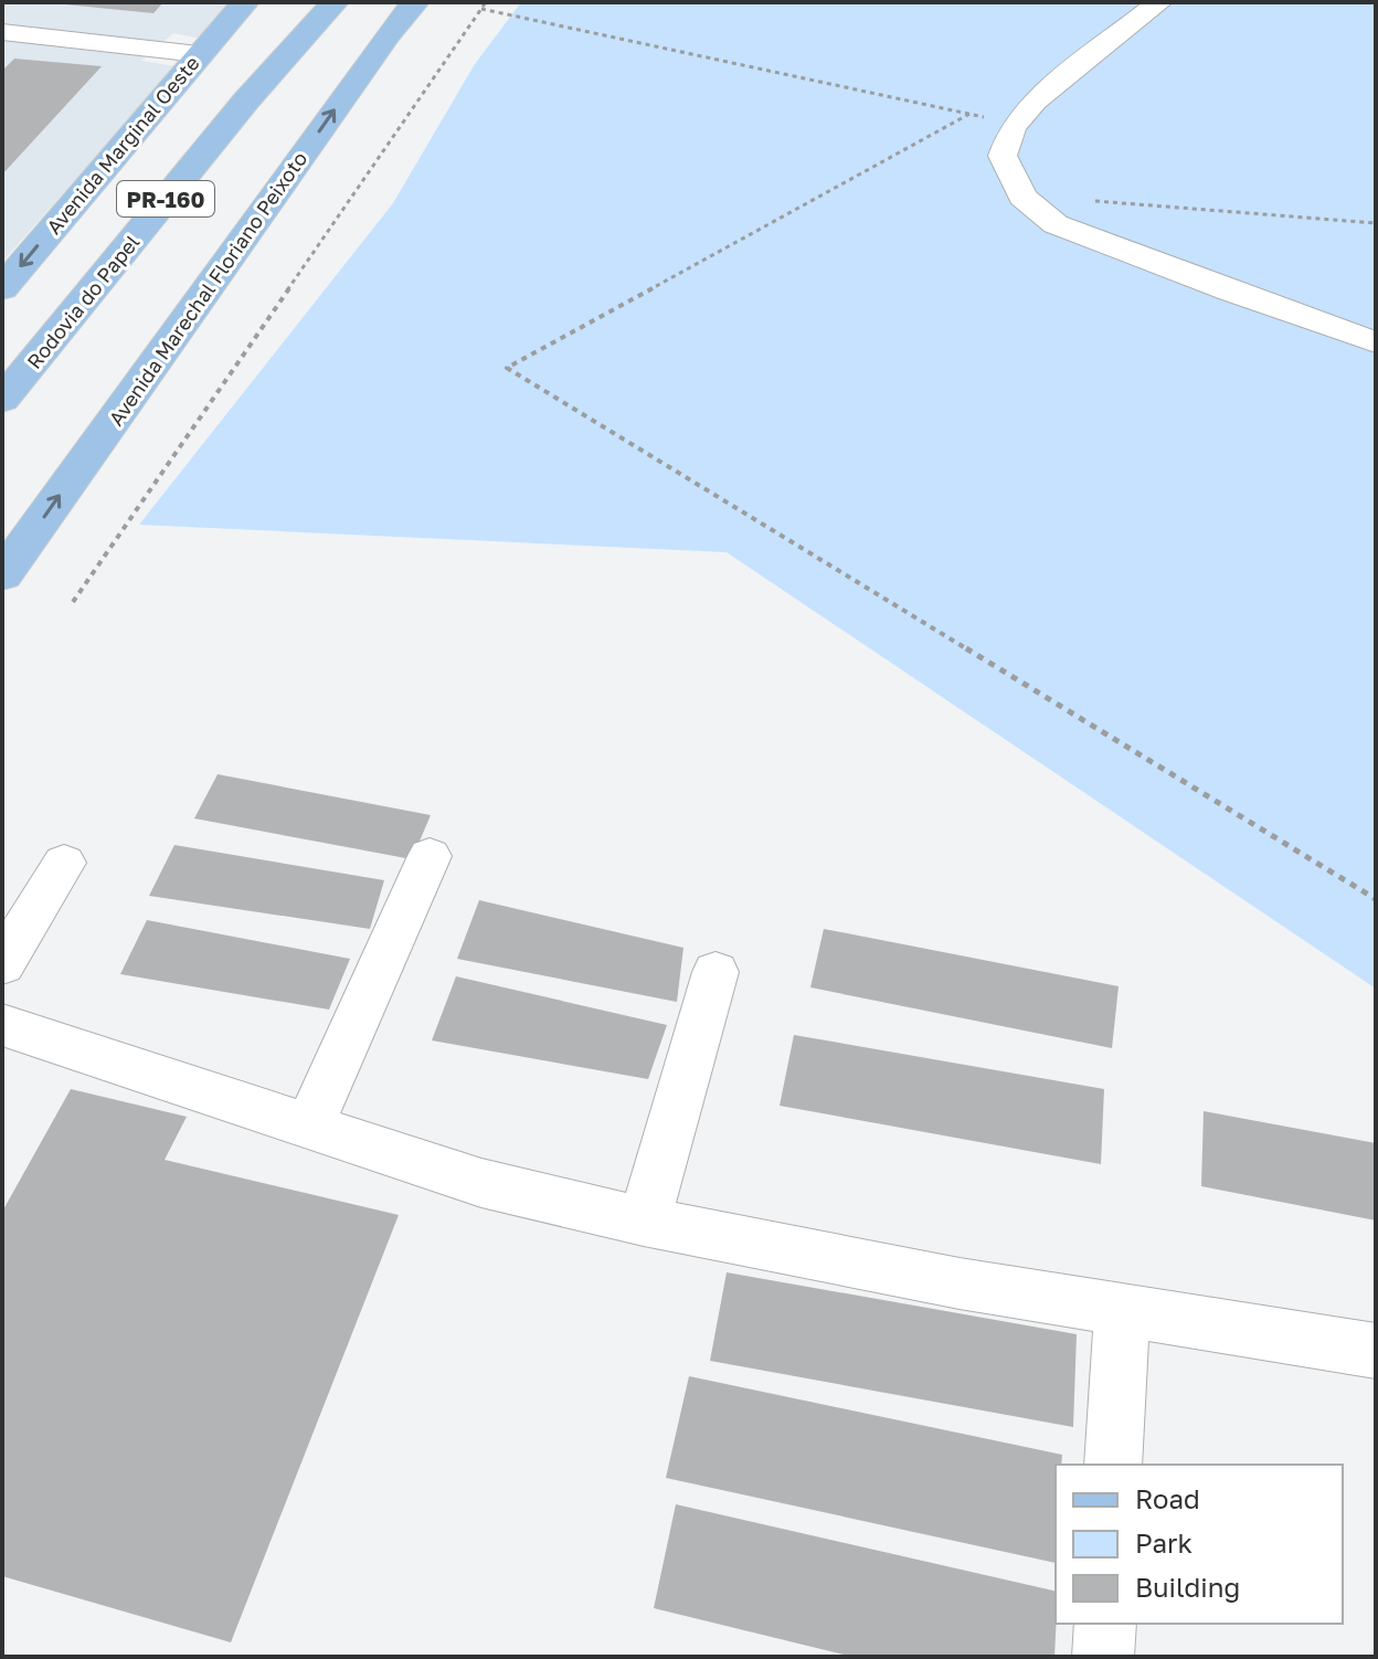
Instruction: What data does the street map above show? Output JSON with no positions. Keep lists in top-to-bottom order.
{
  "streets": {
    "main road": [
      "Avenida Marginal Oeste",
      "PR-160",
      "Avenida Marechal Floriano Peixoto",
      "Rodovia do Papel"
    ]
  },
  "one_way": ["Avenida Marginal Oeste", "Avenida Marechal Floriano Peixoto"],
  "legend": ["Road", "Park", "Building"]
}
